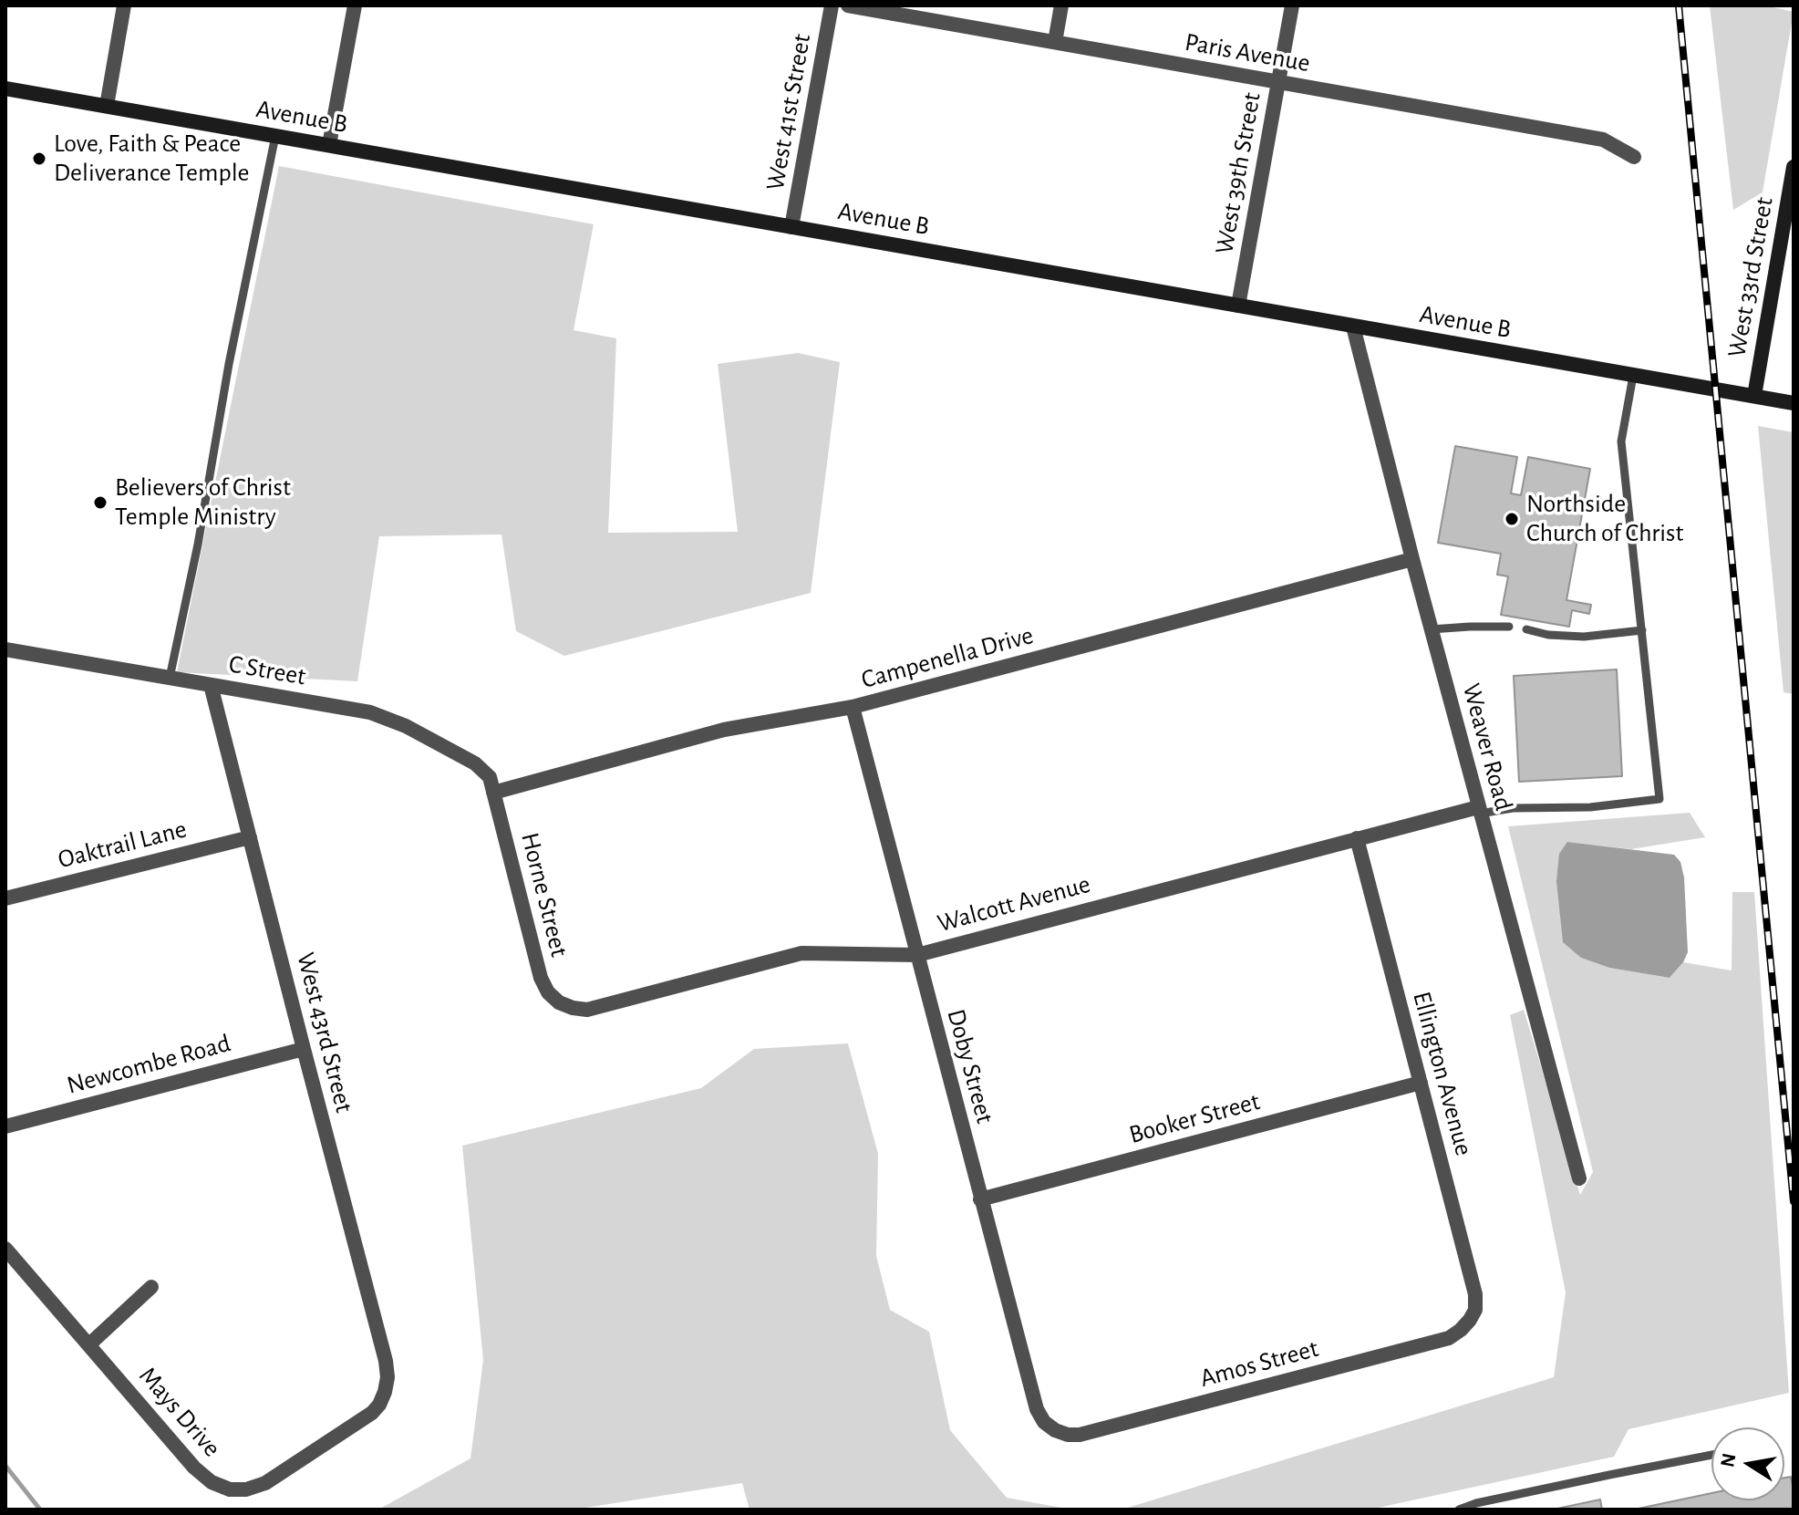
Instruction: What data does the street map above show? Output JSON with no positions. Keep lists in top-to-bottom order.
{
  "streets": {
    "main road": ["Avenue B", "West 33rd Street"],
    "street": [
      "Paris Avenue",
      "West 41st Street",
      "West 39th Street",
      "Campenella Drive",
      "C Street",
      "Weaver Road",
      "Oaktrail Lane",
      "Horne Street",
      "Walcott Avenue",
      "West 43rd Street",
      "Newcombe Road",
      "Doby Street",
      "Ellington Avenue",
      "Booker Street",
      "Amos Street",
      "Mays Drive"
    ]
  },
  "crossings": [
    ["Paris Avenue", "West 39th Street"],
    ["West 41st Street", "Avenue B"],
    ["Avenue B", "West 39th Street"],
    ["Avenue B", "West 33rd Street"],
    ["Avenue B", "Weaver Road"],
    ["Campenella Drive", "C Street"],
    ["Campenella Drive", "Weaver Road"],
    ["Campenella Drive", "Horne Street"],
    ["Campenella Drive", "Doby Street"],
    ["C Street", "Horne Street"],
    ["C Street", "West 43rd Street"],
    ["Weaver Road", "Walcott Avenue"],
    ["Oaktrail Lane", "West 43rd Street"],
    ["Horne Street", "Walcott Avenue"],
    ["Walcott Avenue", "Doby Street"],
    ["Walcott Avenue", "Ellington Avenue"],
    ["West 43rd Street", "Newcombe Road"],
    ["West 43rd Street", "Mays Drive"],
    ["Doby Street", "Booker Street"],
    ["Doby Street", "Amos Street"],
    ["Ellington Avenue", "Booker Street"],
    ["Ellington Avenue", "Amos Street"]
  ],
  "places": ["Love, Faith & Peace Deliverance Temple", "Believers of Christ Temple Ministry", "Northside Church of Christ"],
  "north": "left"
}
